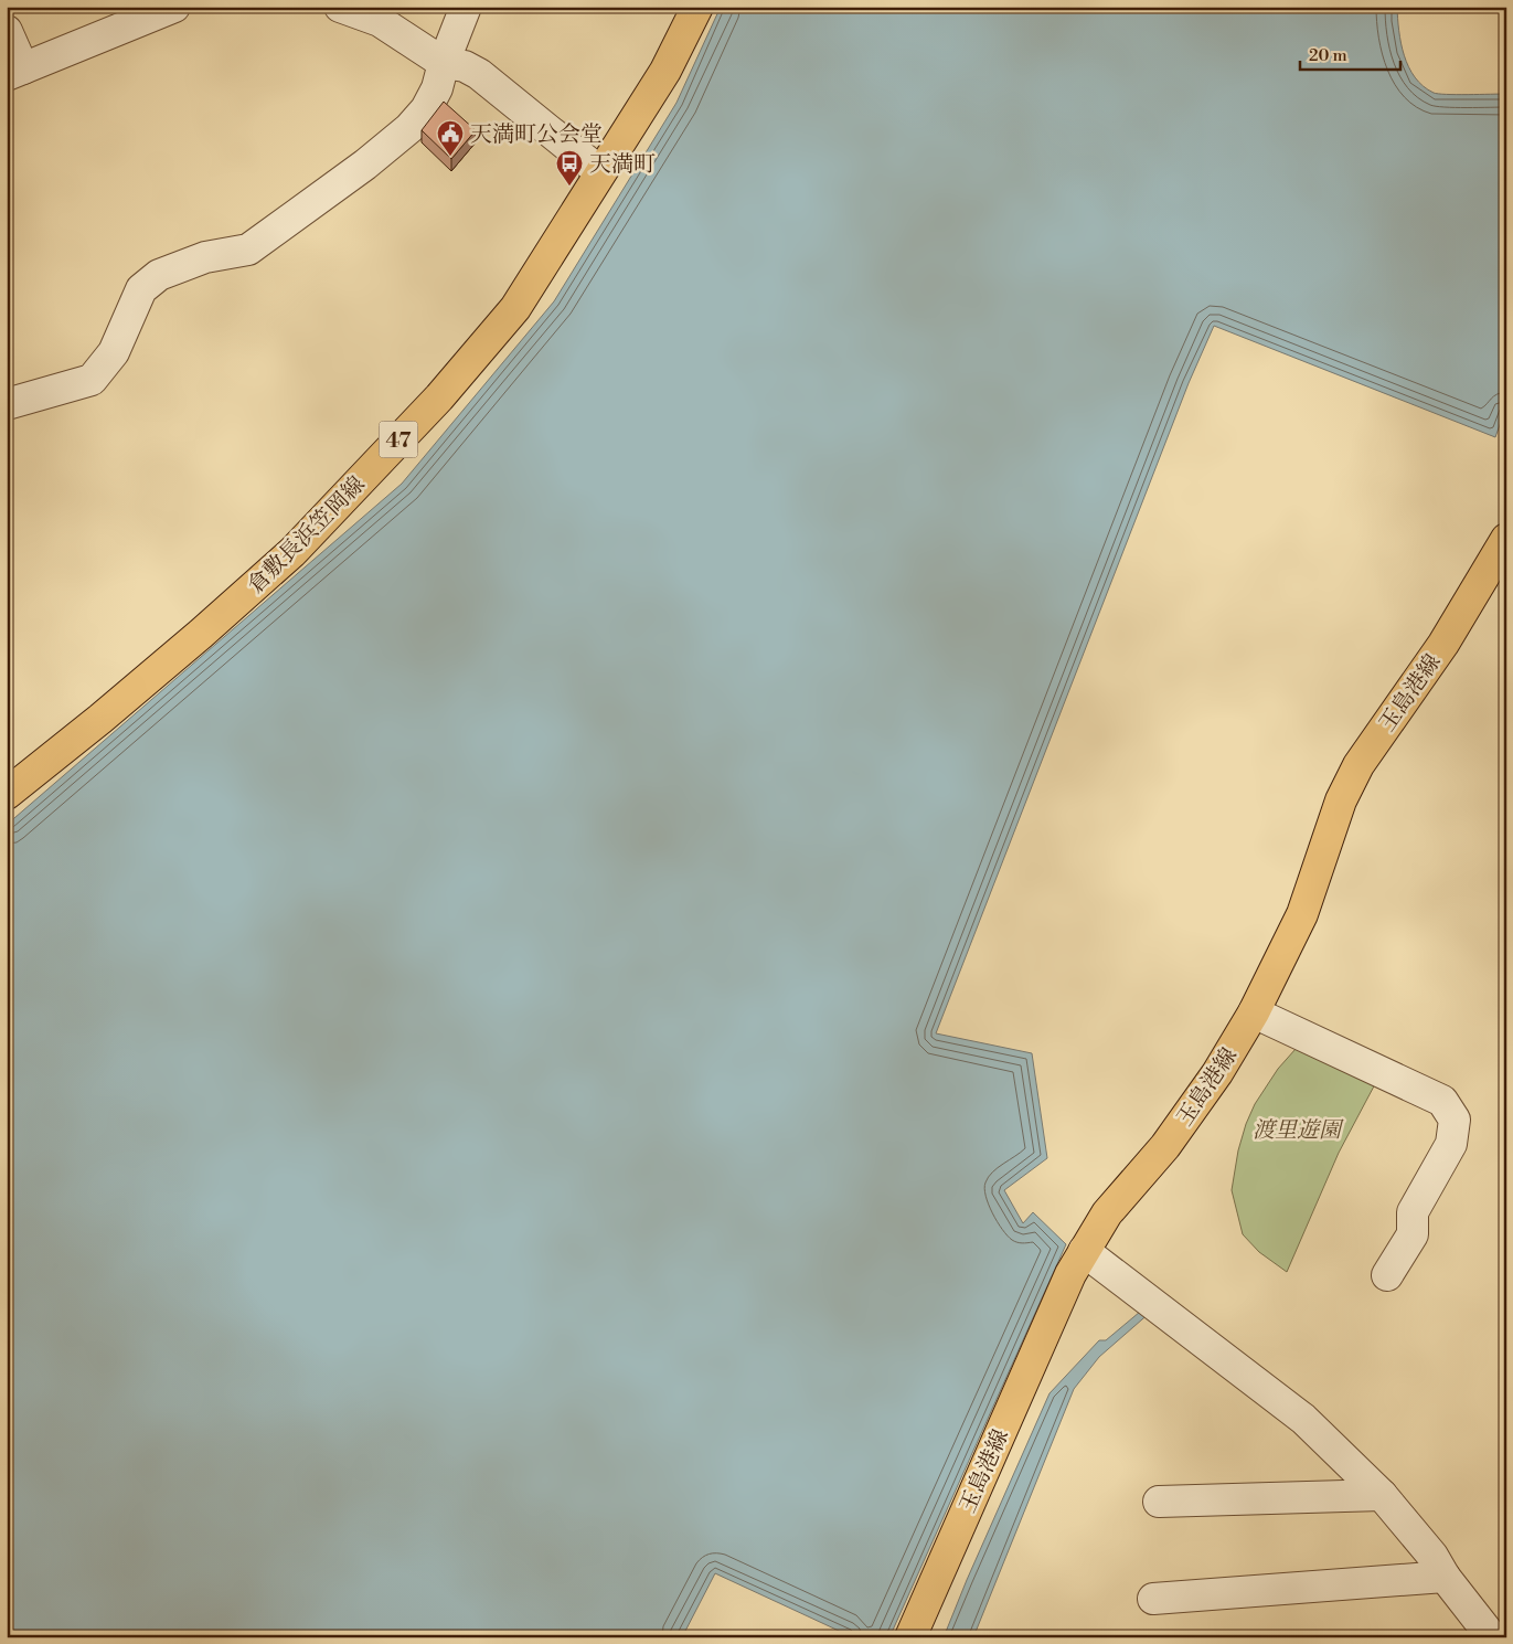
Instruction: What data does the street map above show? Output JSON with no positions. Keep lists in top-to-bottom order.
{
  "streets": {
    "main road": ["47", "倉敷長浜笠岡線", "玉島港線"]
  },
  "parks": ["渡里遊園"],
  "places": {
    "public building": ["天満町公会堂"],
    "bus stop": ["天満町"]
  },
  "scale_bar": "20 m"
}
